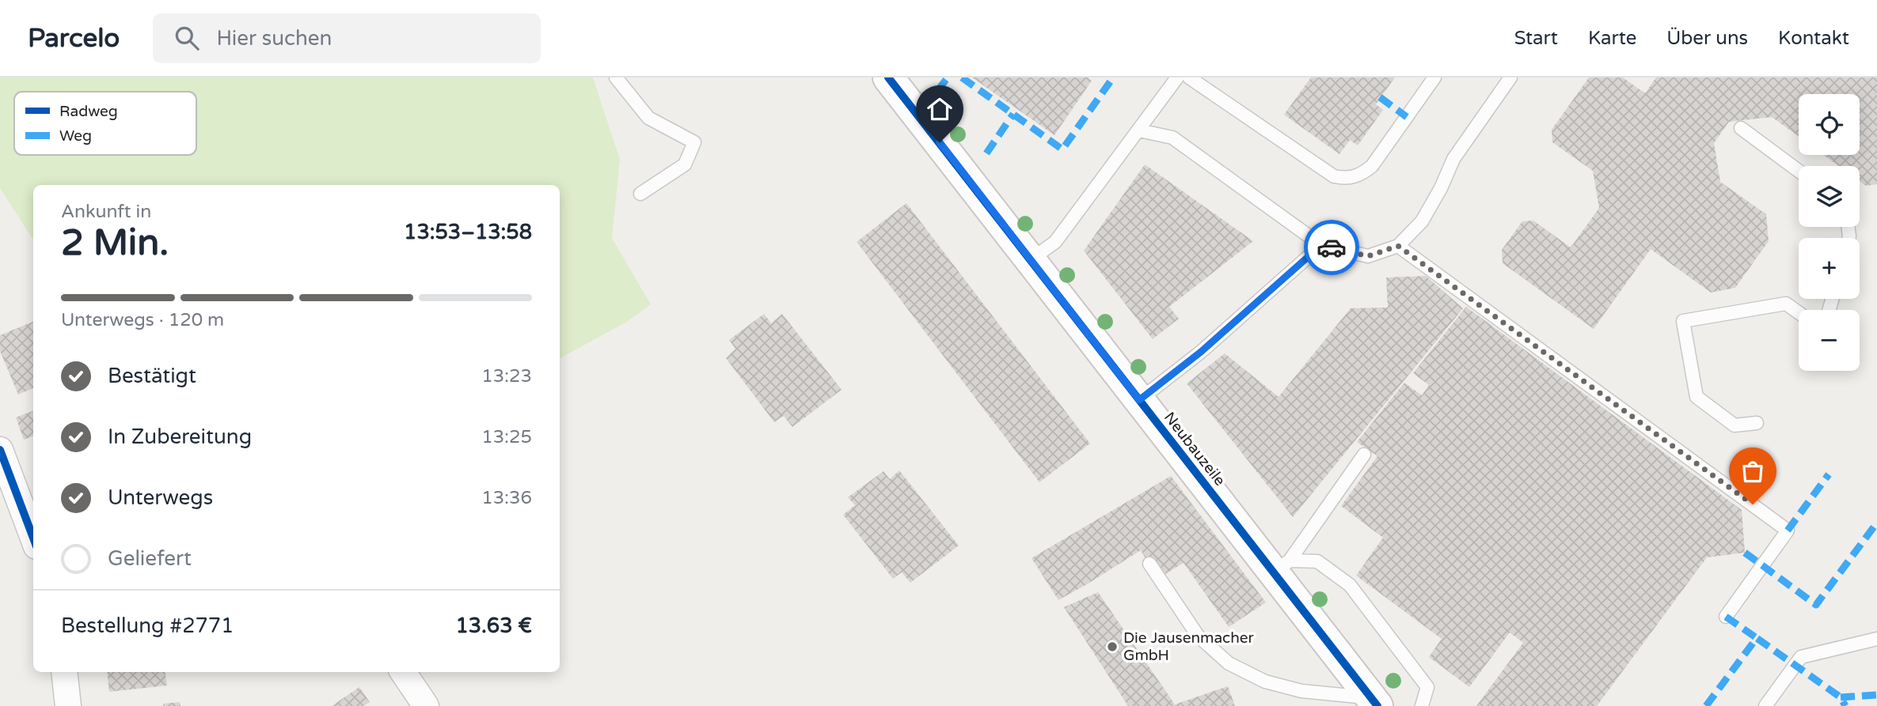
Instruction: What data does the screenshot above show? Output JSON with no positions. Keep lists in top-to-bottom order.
{
  "streets": {
    "street": ["Neubauzeile"]
  },
  "places": ["Die Jausenmacher GmbH"],
  "legend": ["Radweg", "Weg"],
  "page": {
    "header": "Parcelo",
    "search": "Hier suchen",
    "nav": [
      "Start",
      "Karte",
      "Über uns",
      "Kontakt"
    ],
    "map_buttons": ["+", "−"],
    "heading": ["2 Min.", "Ankunft in", "13:53–13:58"],
    "panel": ["Bestellung #2771", "13.63 €"],
    "bar": "Unterwegs · 120 m",
    "list": [
      ["Bestätigt", "13:23"],
      ["In Zubereitung", "13:25"],
      ["Unterwegs", "13:36"],
      "Geliefert"
    ]
  }
}
